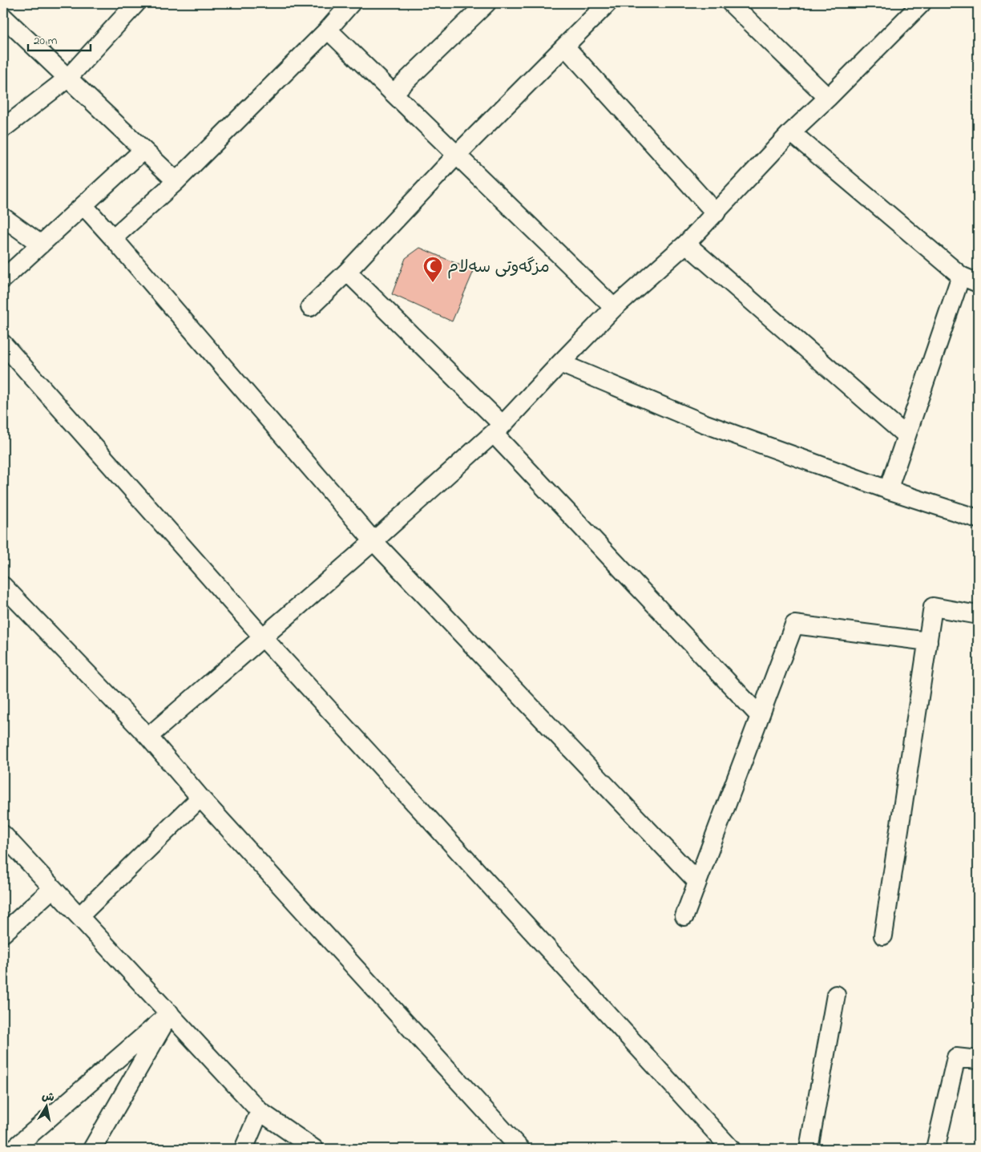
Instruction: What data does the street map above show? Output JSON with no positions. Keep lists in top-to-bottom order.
{
  "places": {
    "mosque": ["مزگەوتی سەلام"]
  },
  "scale_bar": "20 m",
  "north": "top"
}
